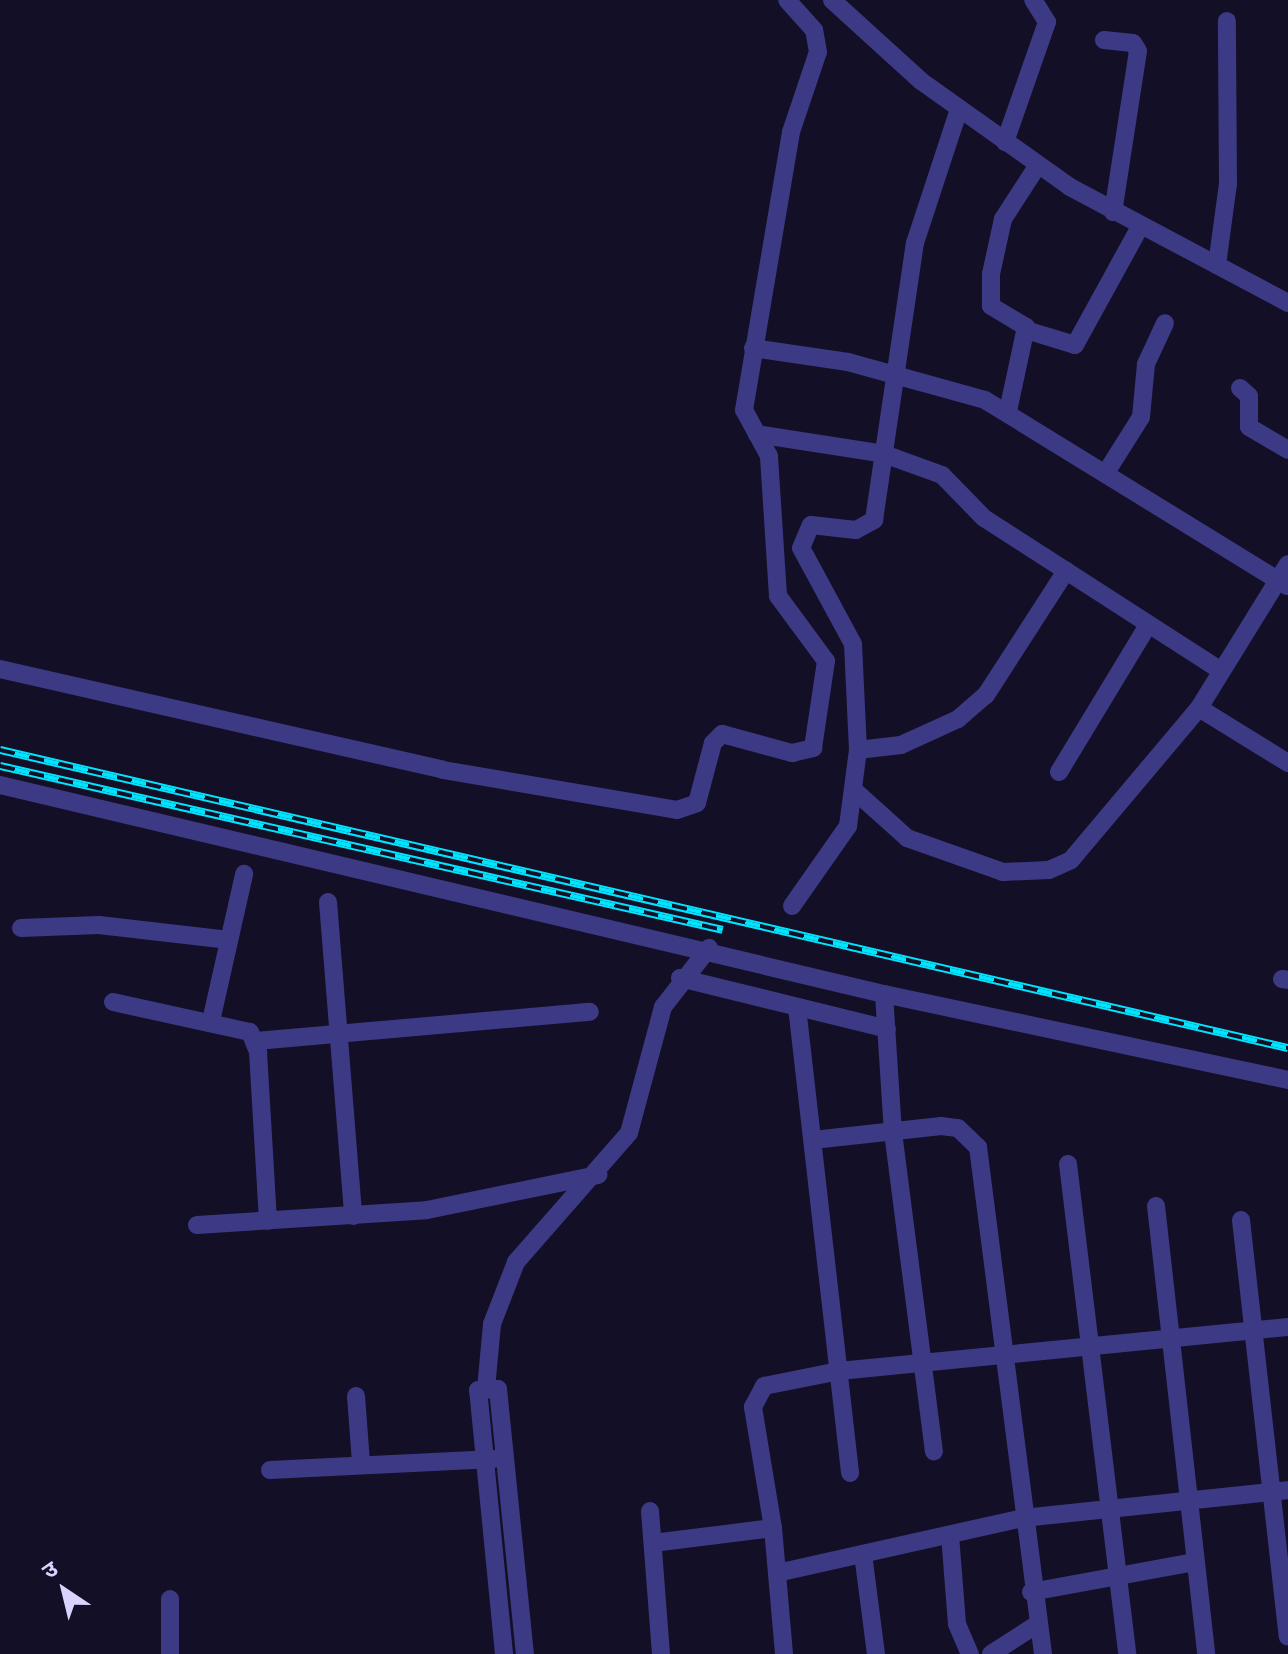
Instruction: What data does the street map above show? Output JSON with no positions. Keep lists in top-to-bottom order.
{
  "north": "top left"
}
